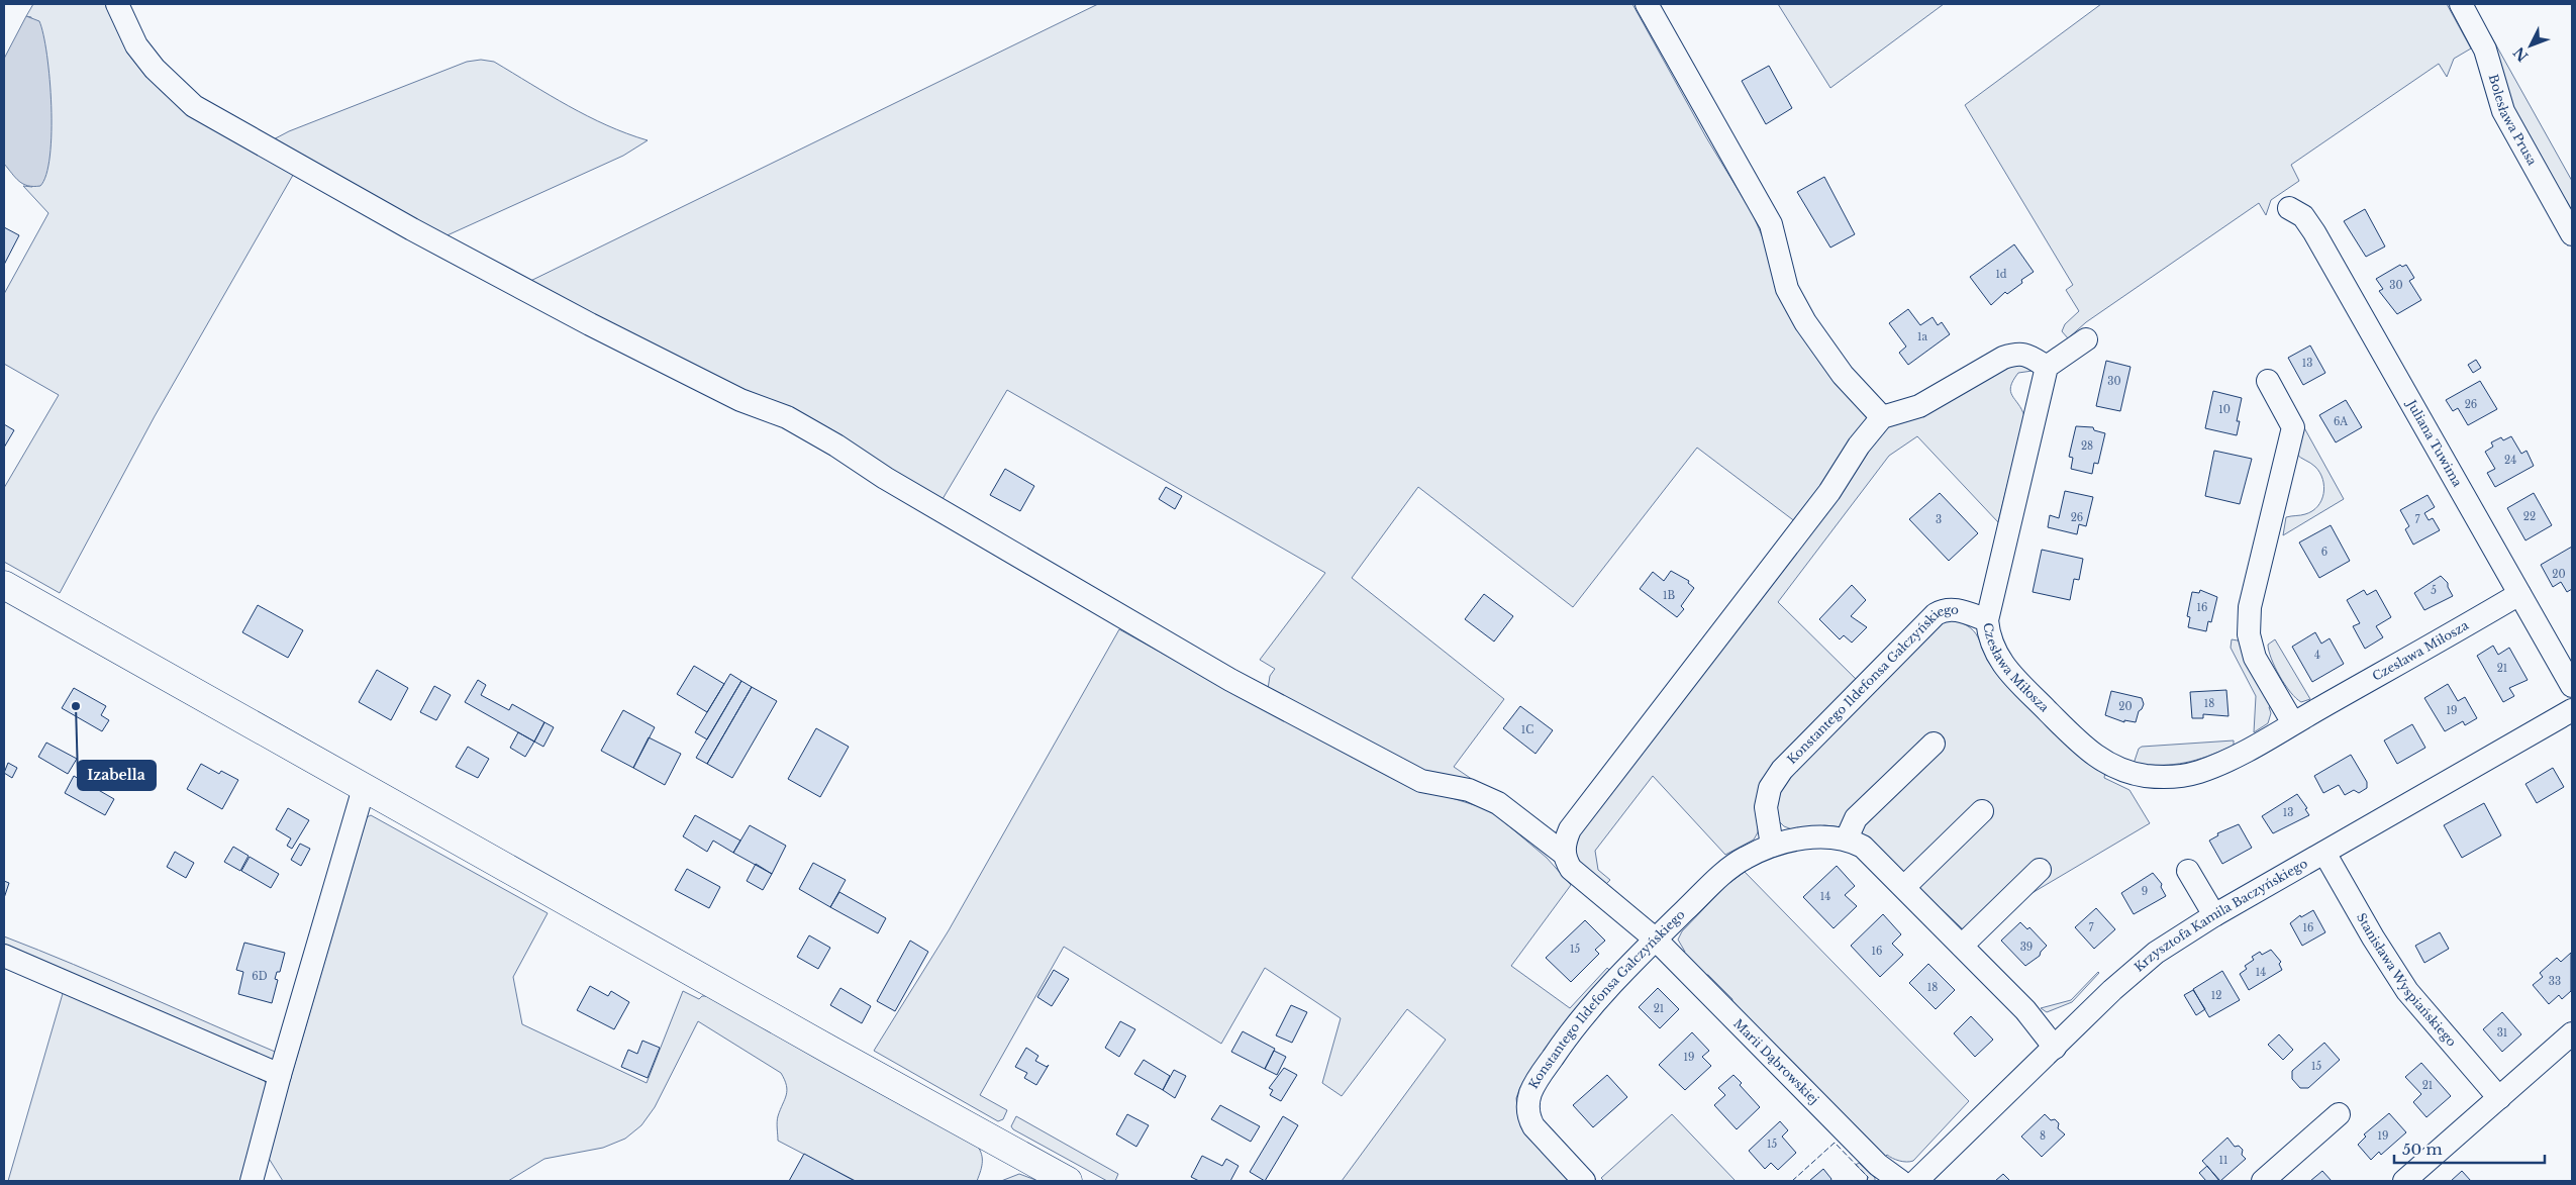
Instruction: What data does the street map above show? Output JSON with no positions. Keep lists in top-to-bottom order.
{
  "streets": {
    "street": [
      "Bolesława Prusa",
      "Juliana Tuwima",
      "Czesława Miłosza",
      "Konstantego Ildefonsa Gałczyńskiego",
      "Krzysztofa Kamila Baczyńskiego",
      "Stanisława Wyspiańskiego",
      "Marii Dąbrowskiej"
    ]
  },
  "crossings": [
    ["Juliana Tuwima", "Czesława Miłosza"],
    ["Czesława Miłosza", "Konstantego Ildefonsa Gałczyńskiego"],
    ["Konstantego Ildefonsa Gałczyńskiego", "Krzysztofa Kamila Baczyńskiego"],
    ["Konstantego Ildefonsa Gałczyńskiego", "Marii Dąbrowskiej"],
    ["Krzysztofa Kamila Baczyńskiego", "Stanisława Wyspiańskiego"]
  ],
  "places": ["Izabella"],
  "house_numbers": [
    "1d",
    "30",
    "1a",
    "13",
    "30",
    "26",
    "10",
    "6A",
    "28",
    "24",
    "22",
    "26",
    "3",
    "7",
    "6",
    "20",
    "5",
    "1B",
    "16",
    "4",
    "21",
    "18",
    "20",
    "19",
    "1C",
    "13",
    "9",
    "14",
    "7",
    "16",
    "39",
    "15",
    "16",
    "14",
    "6D",
    "33",
    "18",
    "12",
    "21",
    "31",
    "19",
    "15",
    "21",
    "8",
    "19",
    "15",
    "11"
  ],
  "scale_bar": "50 m",
  "north": "bottom left"
}
